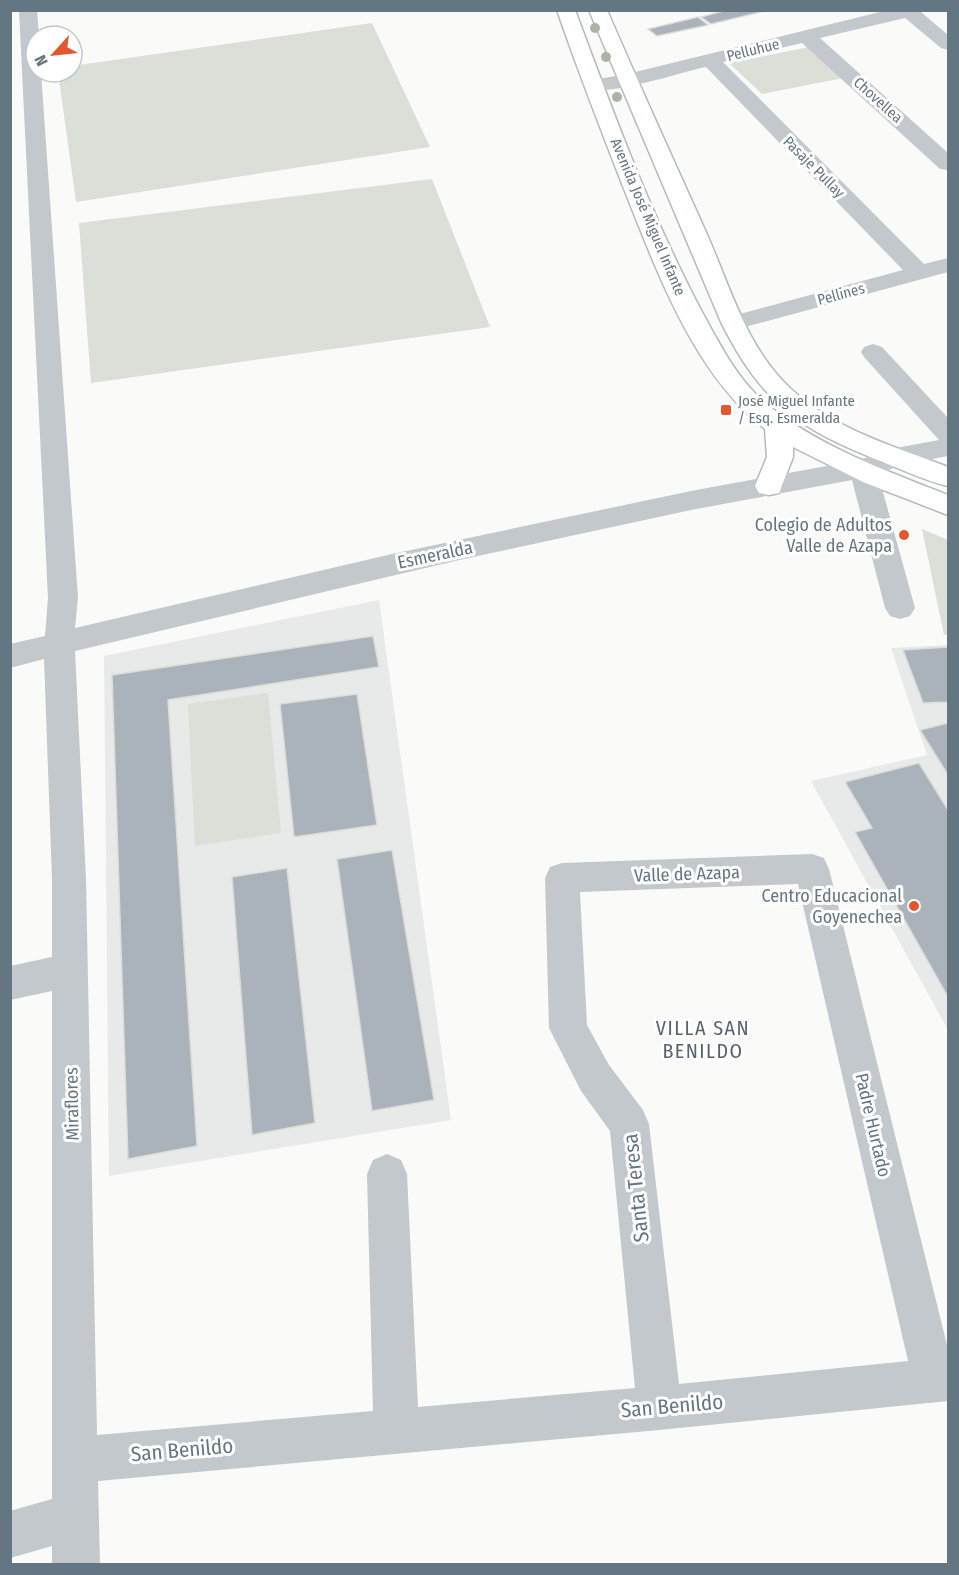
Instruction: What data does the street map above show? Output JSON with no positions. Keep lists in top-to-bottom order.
{
  "streets": {
    "main road": ["Avenida José Miguel Infante"],
    "street": [
      "Pelluhue",
      "Chovellea",
      "Pasaje Pullay",
      "Pellines",
      "Esmeralda",
      "Valle de Azapa",
      "Miraflores",
      "Padre Hurtado",
      "Santa Teresa",
      "San Benildo"
    ]
  },
  "crossings": [
    ["Pelluhue", "Chovellea"],
    ["Pelluhue", "Pasaje Pullay"],
    ["Pelluhue", "Avenida José Miguel Infante"],
    ["Pasaje Pullay", "Pellines"],
    ["Avenida José Miguel Infante", "Pellines"],
    ["Avenida José Miguel Infante", "Esmeralda"],
    ["Esmeralda", "Miraflores"],
    ["Valle de Azapa", "Padre Hurtado"],
    ["Valle de Azapa", "Santa Teresa"],
    ["Miraflores", "San Benildo"],
    ["Padre Hurtado", "San Benildo"],
    ["Santa Teresa", "San Benildo"]
  ],
  "districts": ["VILLA SAN BENILDO"],
  "places": {
    "transit": ["José Miguel Infante / Esq. Esmeralda"],
    "other": ["Colegio de Adultos Valle de Azapa", "Centro Educacional Goyenechea"]
  },
  "north": "bottom left"
}
